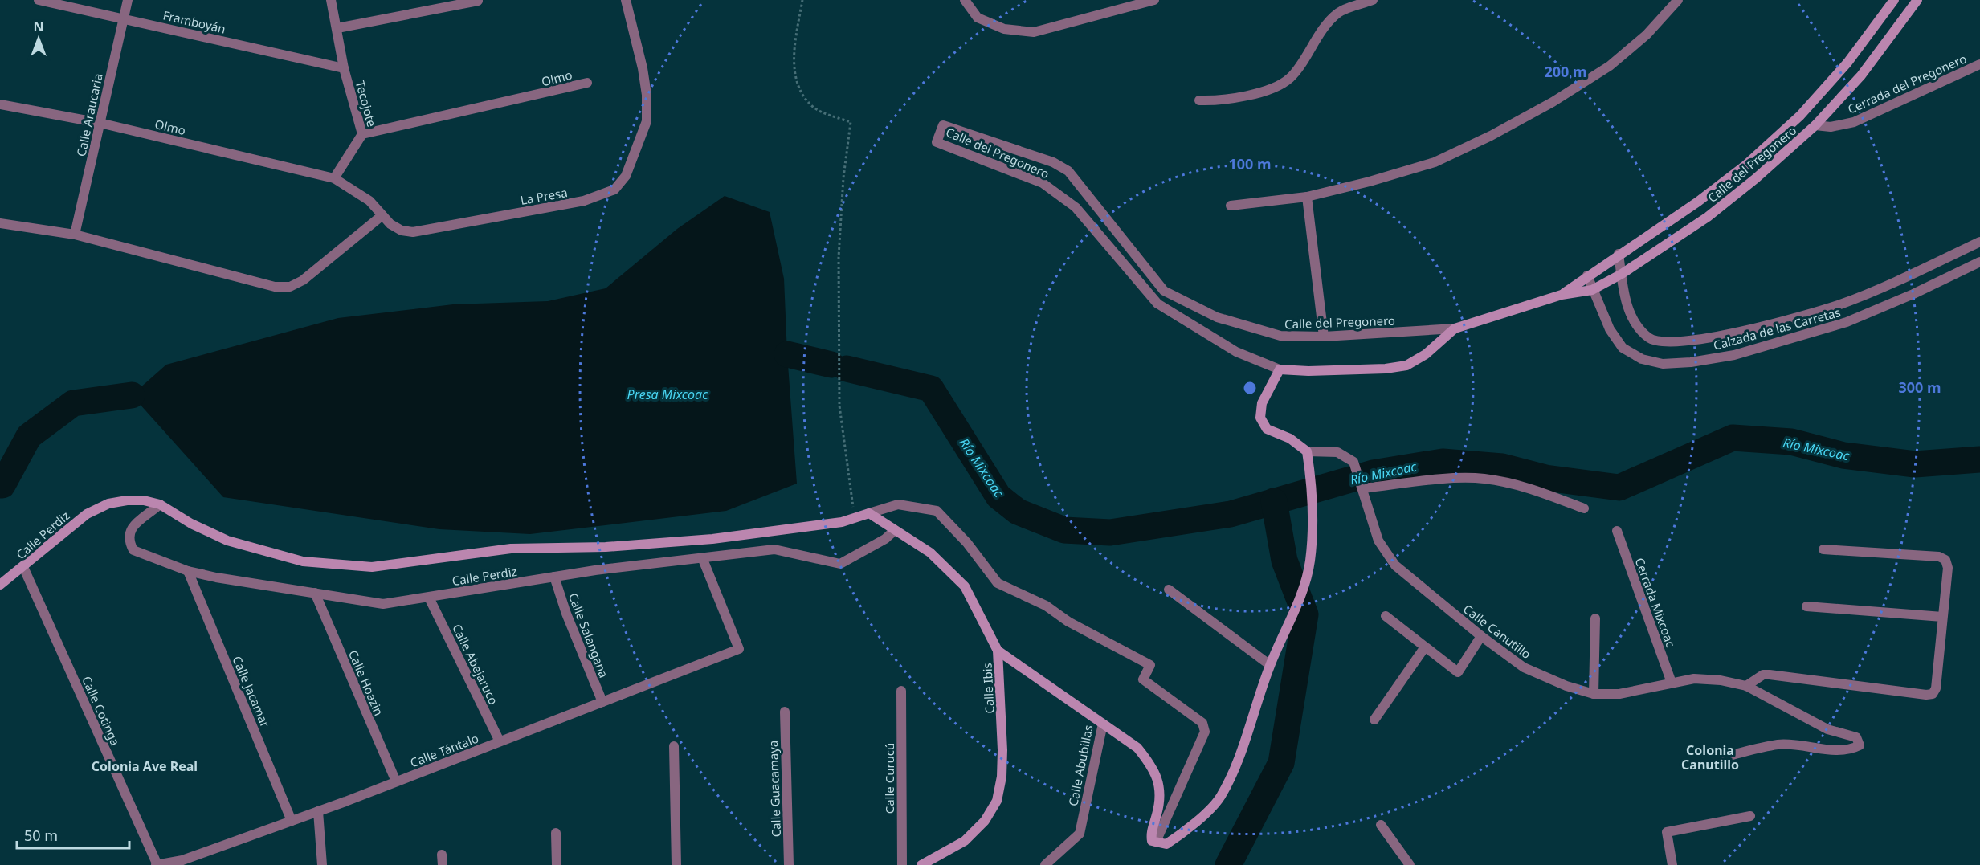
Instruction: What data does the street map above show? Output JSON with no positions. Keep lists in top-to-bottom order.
{
  "streets": {
    "street": [
      "Framboyán",
      "Olmo",
      "Cerrada del Pregonero",
      "Tecojote",
      "Calle Araucaria",
      "Calle del Pregonero",
      "La Presa",
      "Calzada de las Carretas",
      "Calle Perdiz",
      "Cerrada Mixcoac",
      "Calle Canutillo",
      "Calle Salangana",
      "Calle Abejaruco",
      "Calle Hoazin",
      "Calle Ibis",
      "Calle Jacamar",
      "Calle Cotinga",
      "Calle Tántalo",
      "Calle Abubillas",
      "Calle Curucú",
      "Calle Guacamaya"
    ]
  },
  "crossings": [
    ["Framboyán", "Tecojote"],
    ["Framboyán", "Calle Araucaria"],
    ["Olmo", "Tecojote"],
    ["Olmo", "Calle Araucaria"],
    ["Cerrada del Pregonero", "Calle del Pregonero"],
    ["Calle del Pregonero", "Calzada de las Carretas"],
    ["Calle Perdiz", "Calle Salangana"],
    ["Calle Perdiz", "Calle Abejaruco"],
    ["Calle Perdiz", "Calle Hoazin"],
    ["Calle Perdiz", "Calle Ibis"],
    ["Calle Perdiz", "Calle Jacamar"],
    ["Calle Perdiz", "Calle Cotinga"],
    ["Calle Perdiz", "Calle Tántalo"],
    ["Cerrada Mixcoac", "Calle Canutillo"],
    ["Calle Salangana", "Calle Tántalo"],
    ["Calle Abejaruco", "Calle Tántalo"],
    ["Calle Hoazin", "Calle Tántalo"],
    ["Calle Ibis", "Calle Abubillas"],
    ["Calle Jacamar", "Calle Tántalo"],
    ["Calle Cotinga", "Calle Tántalo"]
  ],
  "districts": ["Colonia Canutillo", "Colonia Ave Real"],
  "water": ["Presa Mixcoac", "Río Mixcoac"],
  "scale_bar": "50 m",
  "north": "top",
  "rings": ["200 m", "100 m", "300 m"]
}
